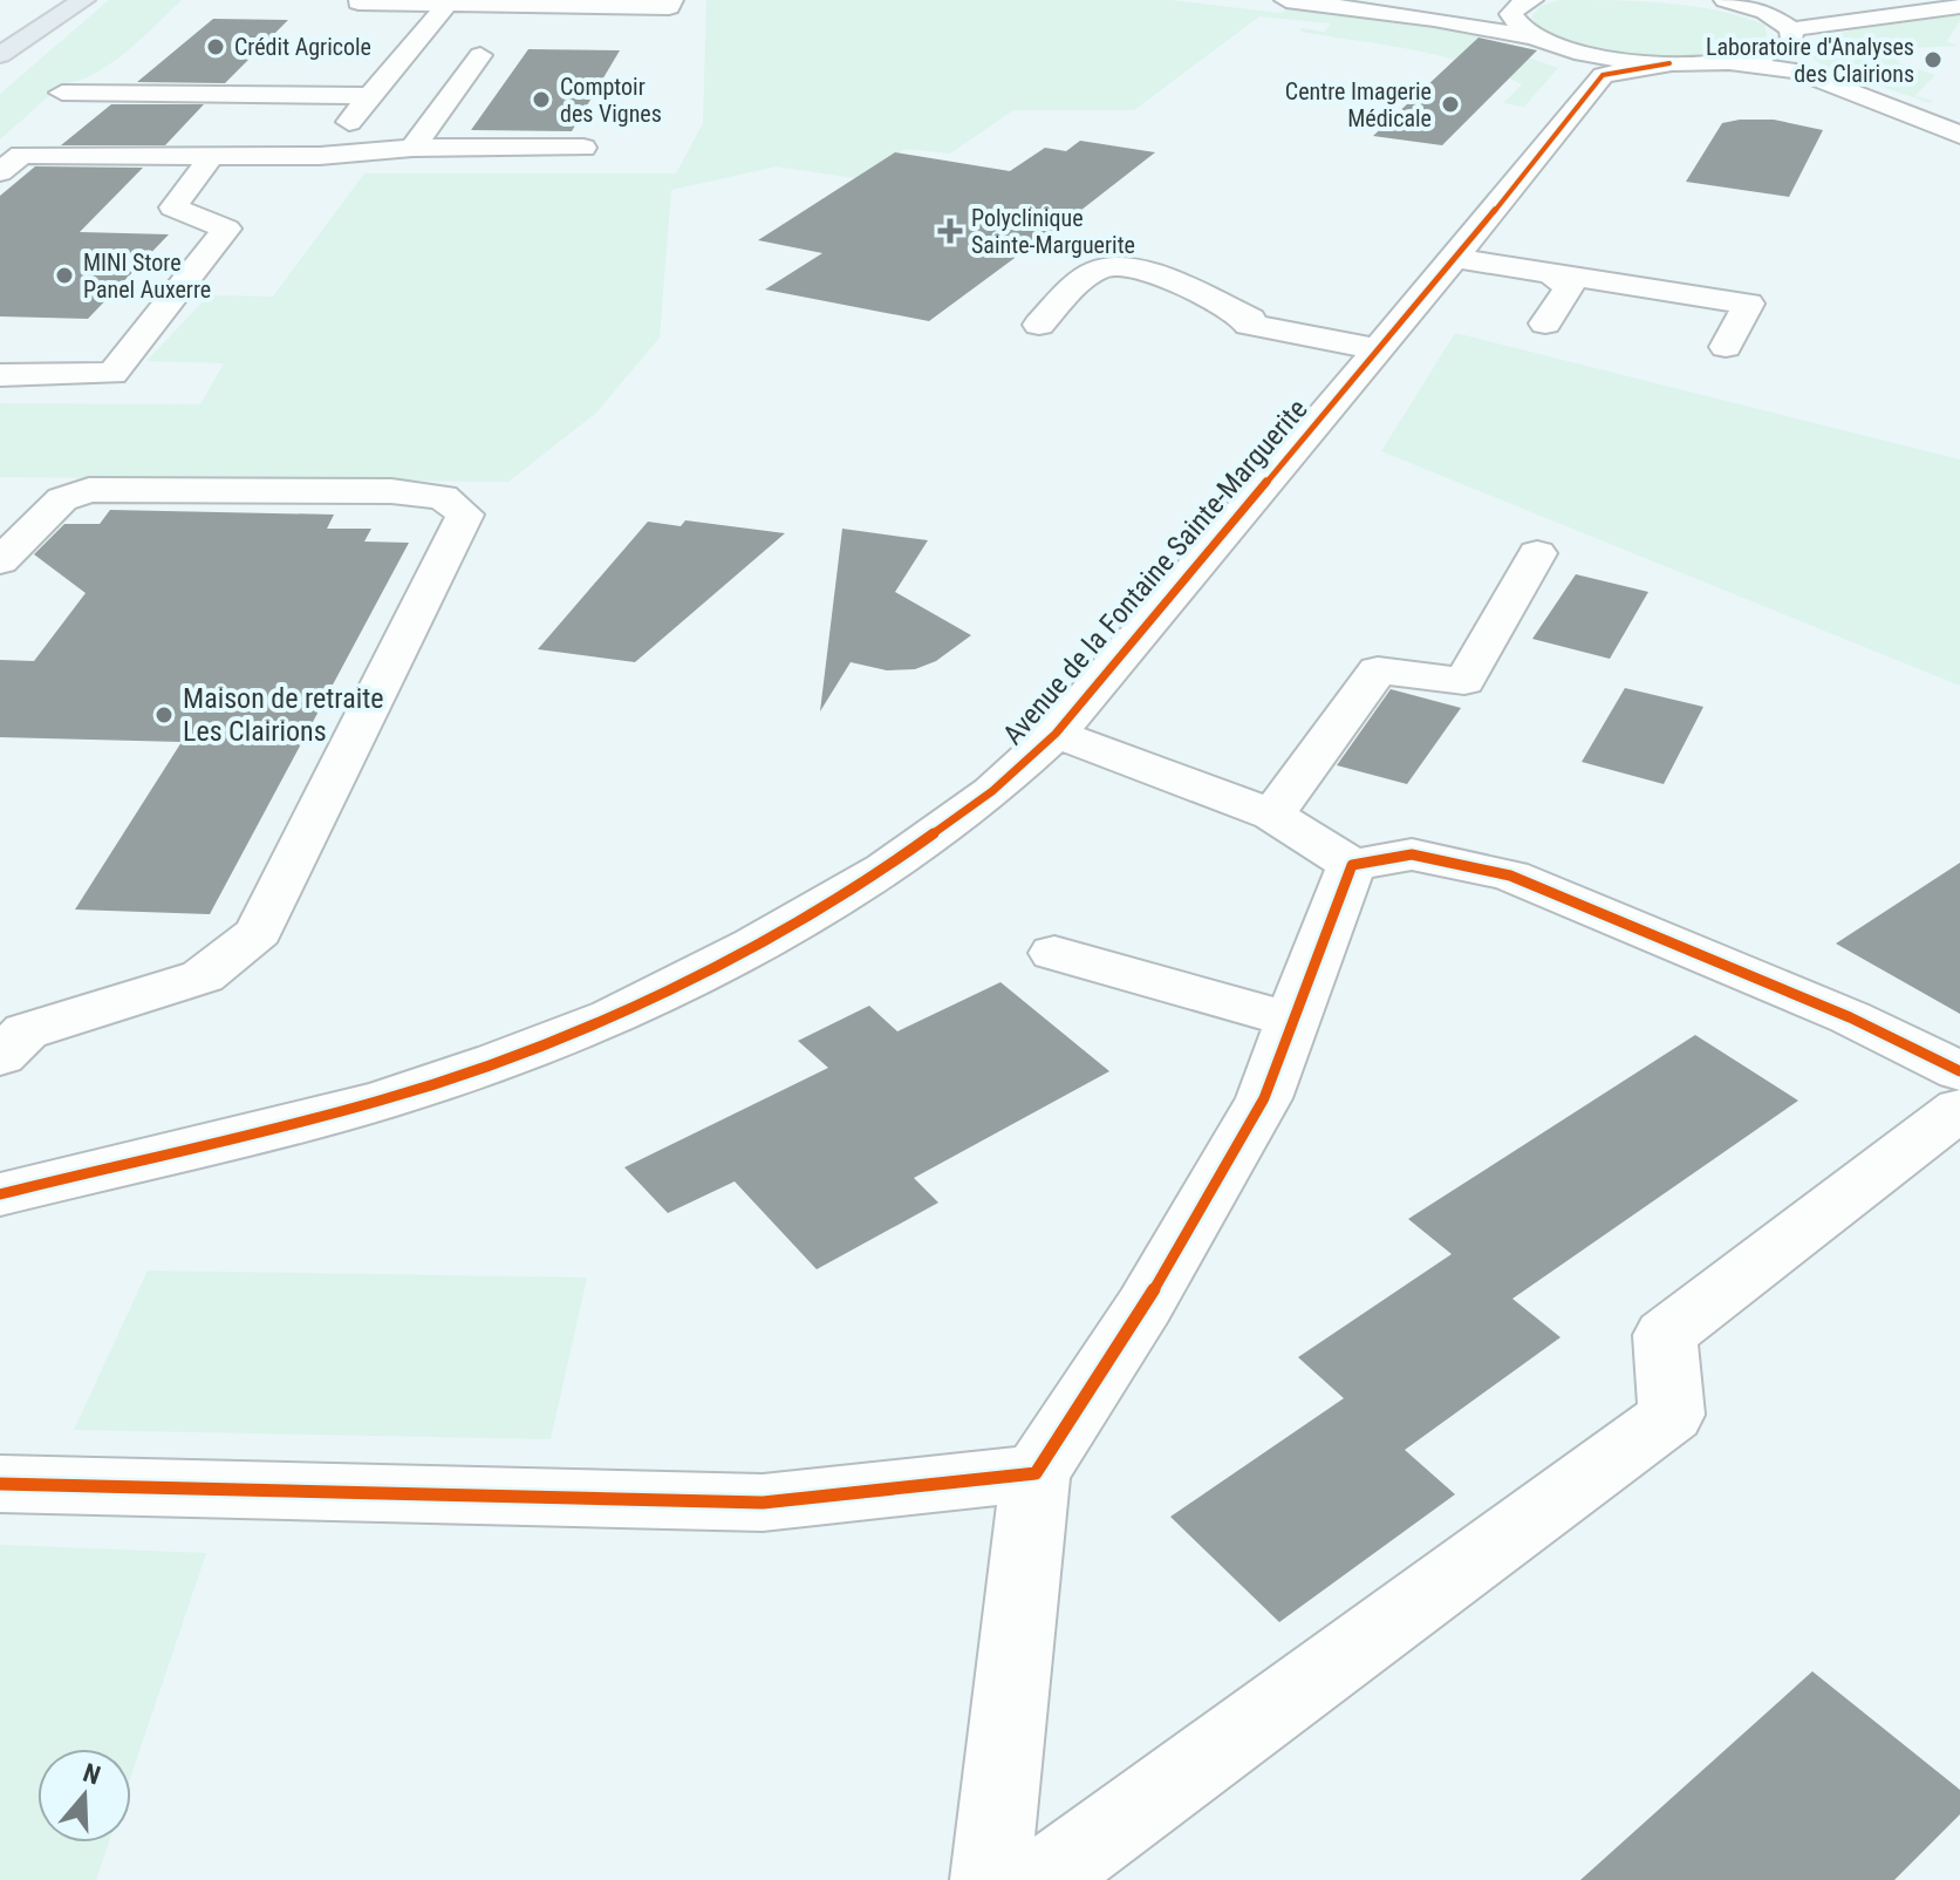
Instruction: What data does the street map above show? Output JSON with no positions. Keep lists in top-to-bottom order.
{
  "streets": {
    "street": ["Avenue de la Fontaine Sainte-Marguerite"]
  },
  "places": {
    "other": [
      "Crédit Agricole",
      "Laboratoire d'Analyses des Clairions",
      "Comptoir des Vignes",
      "Centre Imagerie Médicale",
      "MINI Store Panel Auxerre",
      "Maison de retraite Les Clairions"
    ],
    "health": ["Polyclinique Sainte-Marguerite"]
  },
  "north": "top"
}
